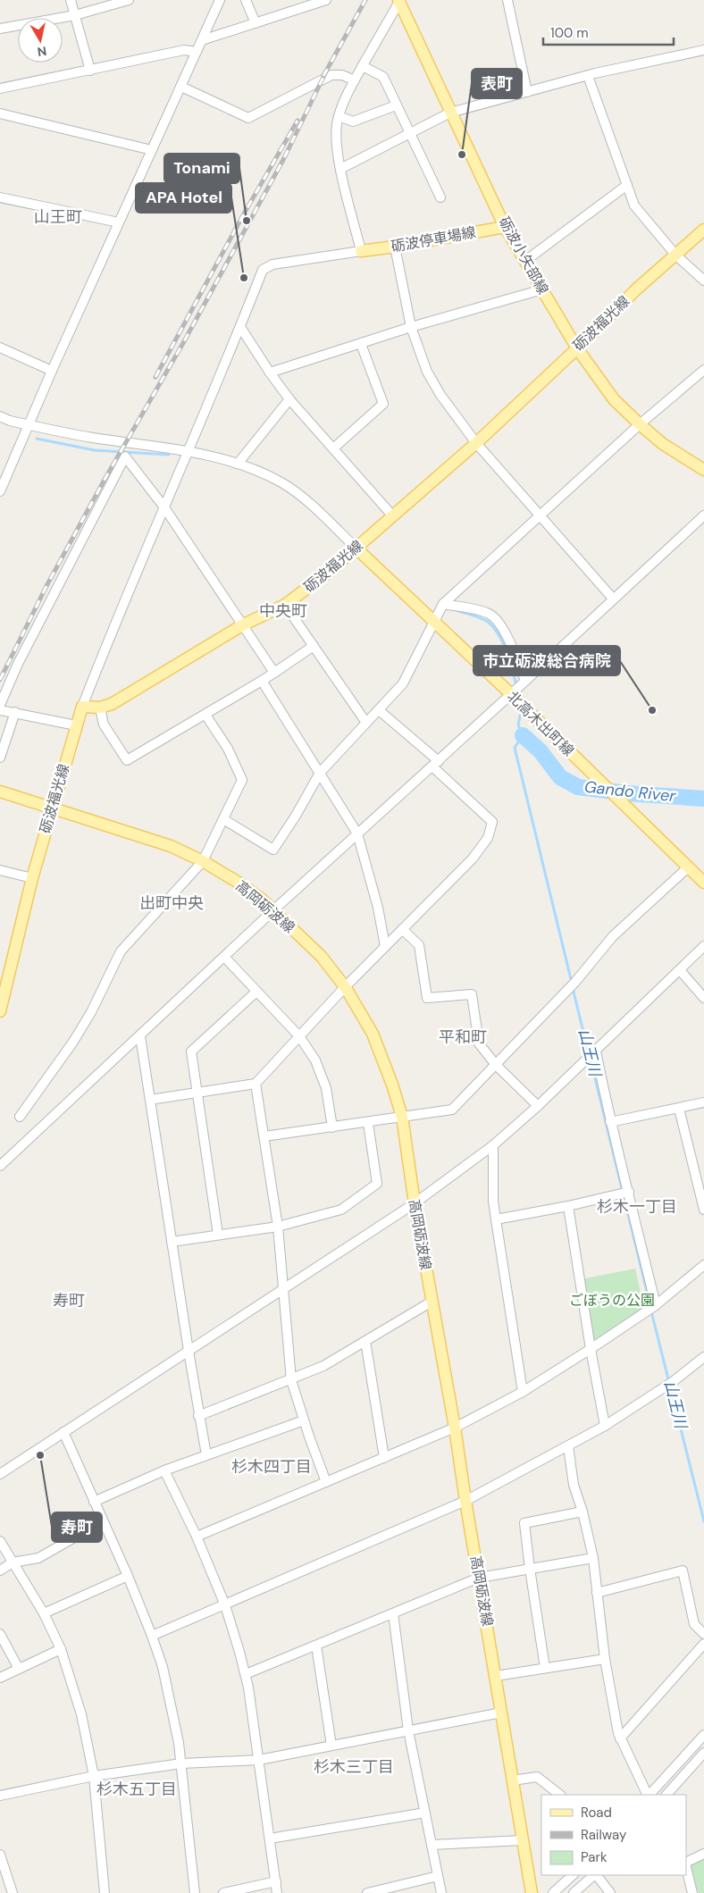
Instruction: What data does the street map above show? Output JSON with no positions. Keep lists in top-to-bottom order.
{
  "streets": {
    "main road": [
      "砺波停車場線",
      "砺波小矢部線",
      "砺波福光線",
      "北高木出町線",
      "高岡砺波線"
    ]
  },
  "crossings": [
    ["砺波停車場線", "砺波小矢部線"],
    ["砺波小矢部線", "砺波福光線"],
    ["砺波福光線", "北高木出町線"],
    ["砺波福光線", "高岡砺波線"]
  ],
  "districts": [
    "山王町",
    "中央町",
    "出町中央",
    "平和町",
    "杉木一丁目",
    "寿町",
    "杉木四丁目",
    "杉木三丁目",
    "杉木五丁目"
  ],
  "water": ["Gando River", "山王川"],
  "parks": ["ごぼうの公園"],
  "places": [
    "表町",
    "Tonami",
    "APA Hotel",
    "市立砺波総合病院",
    "寿町"
  ],
  "legend": ["Road", "Railway", "Park"],
  "scale_bar": "100 m",
  "north": "bottom"
}
